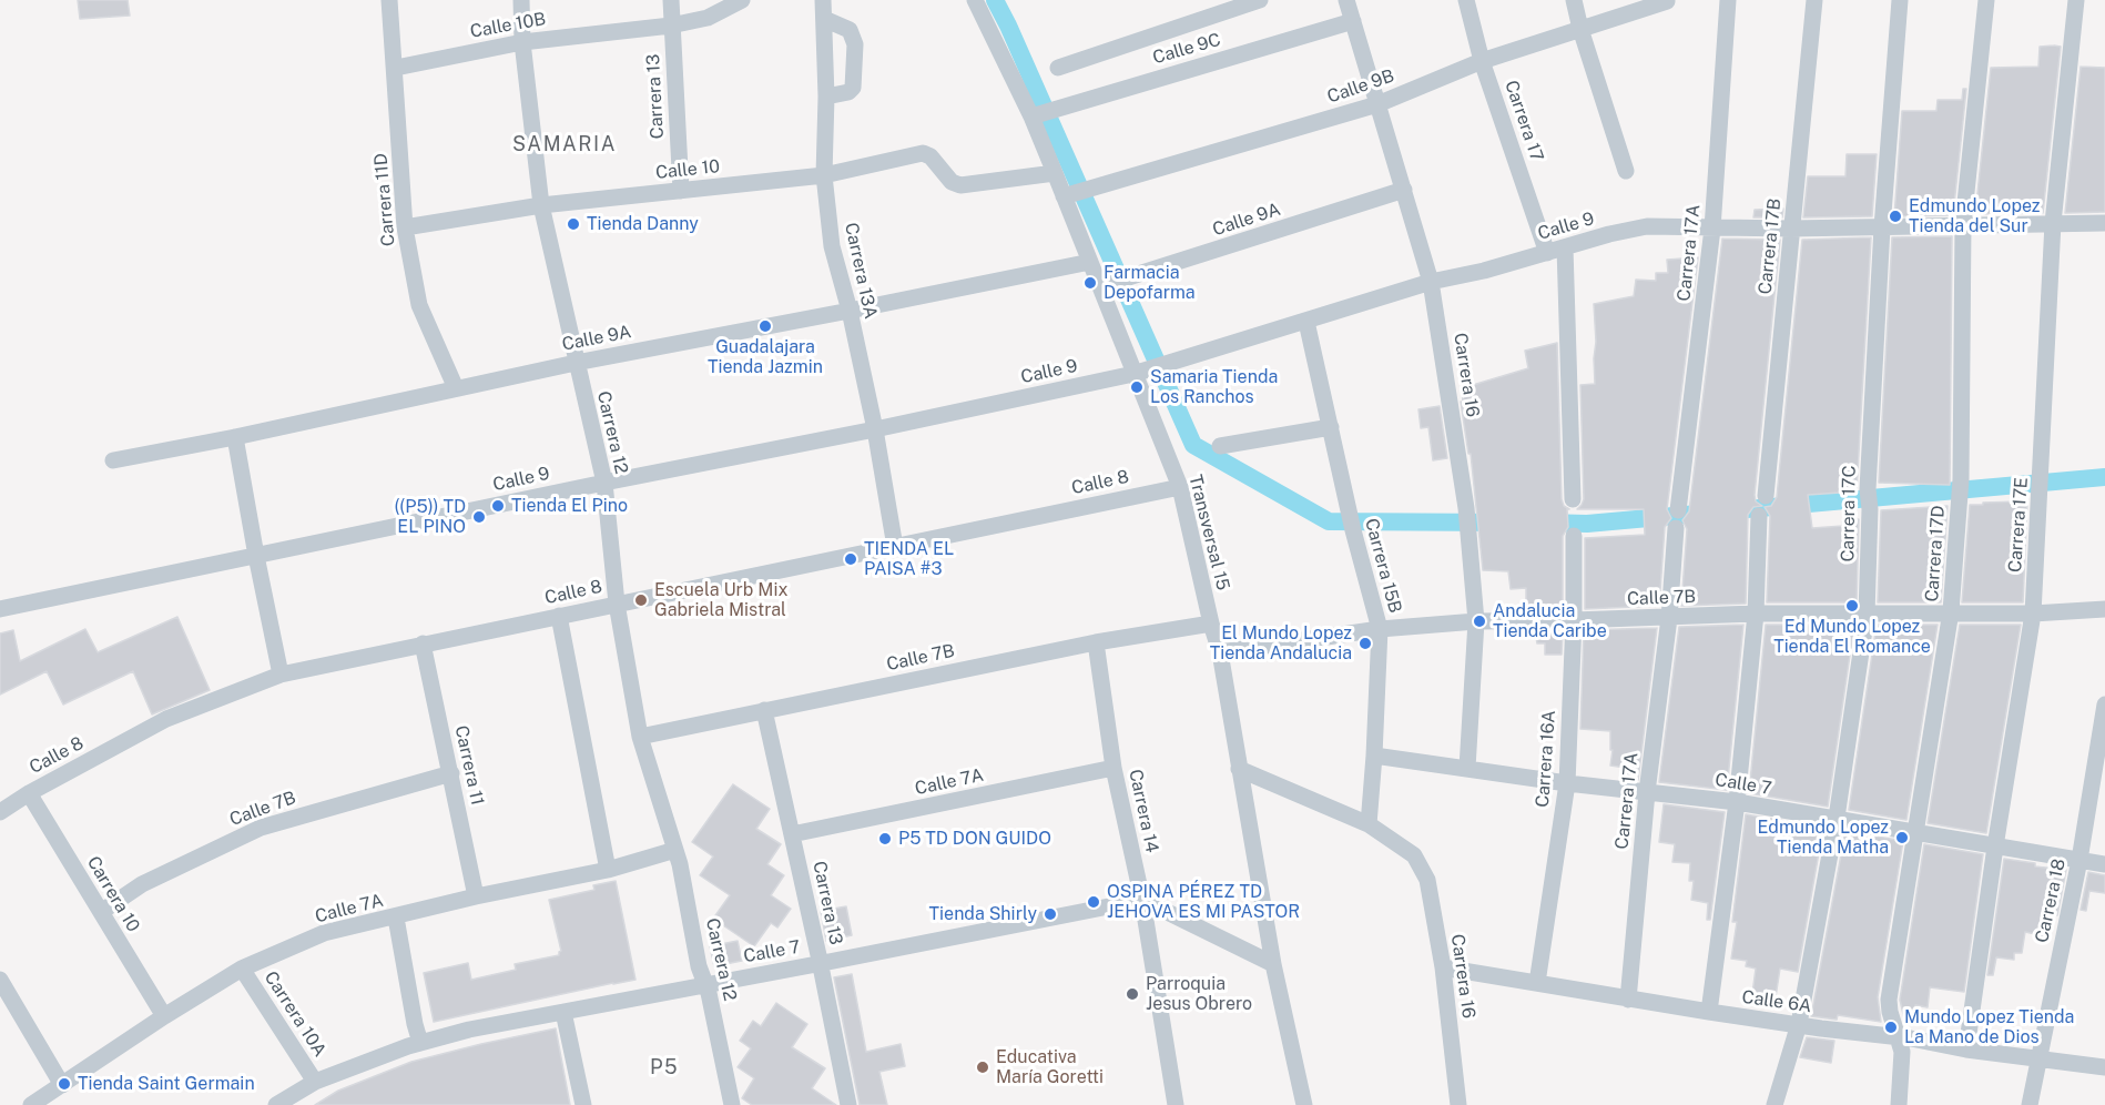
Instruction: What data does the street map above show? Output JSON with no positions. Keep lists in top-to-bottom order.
{
  "streets": {
    "street": [
      "Calle 10B",
      "Calle 9C",
      "Calle 9B",
      "Carrera 13",
      "Carrera 17",
      "Calle 10",
      "Carrera 11D",
      "Calle 9A",
      "Calle 9",
      "Carrera 17B",
      "Carrera 17A",
      "Carrera 13A",
      "Carrera 16",
      "Carrera 12",
      "Calle 8",
      "Carrera 17C",
      "Carrera 17E",
      "Transversal 15",
      "Carrera 17D",
      "Carrera 15B",
      "Calle 7B",
      "Carrera 16A",
      "Carrera 11",
      "Calle 7A",
      "Calle 7",
      "Carrera 14",
      "Carrera 10",
      "Carrera 18",
      "Calle 6A",
      "Carrera 10A"
    ]
  },
  "crossings": [
    ["Calle 10B", "Carrera 13"],
    ["Calle 10B", "Carrera 11D"],
    ["Calle 10B", "Carrera 12"],
    ["Calle 9C", "Carrera 16"],
    ["Calle 9C", "Transversal 15"],
    ["Calle 9B", "Carrera 17"],
    ["Calle 9B", "Carrera 16"],
    ["Calle 9B", "Transversal 15"],
    ["Carrera 13", "Calle 10"],
    ["Carrera 13", "Calle 7B"],
    ["Carrera 13", "Calle 7A"],
    ["Carrera 13", "Calle 7"],
    ["Carrera 17", "Calle 9"],
    ["Calle 10", "Carrera 11D"],
    ["Calle 10", "Carrera 13A"],
    ["Calle 10", "Carrera 12"],
    ["Calle 10", "Transversal 15"],
    ["Carrera 11D", "Calle 9A"],
    ["Calle 9A", "Carrera 13A"],
    ["Calle 9A", "Carrera 16"],
    ["Calle 9A", "Carrera 12"],
    ["Calle 9A", "Transversal 15"],
    ["Calle 9", "Carrera 17B"],
    ["Calle 9", "Carrera 17A"],
    ["Calle 9", "Carrera 13A"],
    ["Calle 9", "Carrera 16"],
    ["Calle 9", "Carrera 12"],
    ["Calle 9", "Carrera 17C"],
    ["Calle 9", "Carrera 17E"],
    ["Calle 9", "Transversal 15"],
    ["Calle 9", "Carrera 17D"],
    ["Calle 9", "Carrera 15B"],
    ["Carrera 17A", "Calle 7B"],
    ["Carrera 17A", "Calle 7"],
    ["Carrera 17A", "Calle 6A"],
    ["Carrera 13A", "Calle 8"],
    ["Carrera 16", "Carrera 15B"],
    ["Carrera 16", "Calle 7B"],
    ["Carrera 16", "Calle 7"],
    ["Carrera 16", "Calle 6A"],
    ["Carrera 12", "Calle 8"],
    ["Carrera 12", "Calle 7B"],
    ["Carrera 12", "Calle 7A"],
    ["Carrera 12", "Calle 7"],
    ["Calle 8", "Transversal 15"],
    ["Calle 8", "Carrera 11"],
    ["Calle 8", "Carrera 10"],
    ["Carrera 17C", "Calle 7B"],
    ["Carrera 17C", "Calle 7"],
    ["Carrera 17C", "Calle 6A"],
    ["Carrera 17E", "Calle 7B"],
    ["Carrera 17E", "Calle 7"],
    ["Carrera 17E", "Calle 6A"],
    ["Transversal 15", "Calle 7B"],
    ["Carrera 17D", "Calle 7B"],
    ["Carrera 17D", "Calle 7"],
    ["Carrera 17D", "Calle 6A"],
    ["Carrera 15B", "Calle 7B"],
    ["Carrera 15B", "Calle 7"],
    ["Calle 7B", "Carrera 16A"],
    ["Calle 7B", "Carrera 11"],
    ["Calle 7B", "Carrera 14"],
    ["Calle 7B", "Carrera 10"],
    ["Carrera 16A", "Calle 7"],
    ["Carrera 16A", "Calle 6A"],
    ["Carrera 11", "Calle 7A"],
    ["Calle 7A", "Carrera 14"],
    ["Calle 7A", "Carrera 10"],
    ["Calle 7A", "Carrera 10A"],
    ["Calle 7", "Carrera 14"],
    ["Calle 7", "Carrera 18"],
    ["Calle 7", "Carrera 10A"],
    ["Carrera 18", "Calle 6A"]
  ],
  "districts": ["SAMARIA", "P5"],
  "places": [
    "Edmundo Lopez Tienda del Sur",
    "Tienda Danny",
    "Farmacia Depofarma",
    "Guadalajara Tienda Jazmin",
    "Samaria Tienda Los Ranchos",
    "Tienda El Pino",
    "((P5)) TD EL PINO",
    "TIENDA EL PAISA #3",
    "Escuela Urb Mix Gabriela Mistral",
    "Ed Mundo Lopez Tienda El Romance",
    "Andalucia Tienda Caribe",
    "El Mundo Lopez Tienda Andalucia",
    "Edmundo Lopez Tienda Matha",
    "P5 TD DON GUIDO",
    "OSPINA PÉREZ TD JEHOVA ES MI PASTOR",
    "Tienda Shirly",
    "Parroquia Jesus Obrero",
    "Mundo Lopez Tienda La Mano de Dios",
    "Educativa María Goretti",
    "Tienda Saint Germain"
  ]
}
